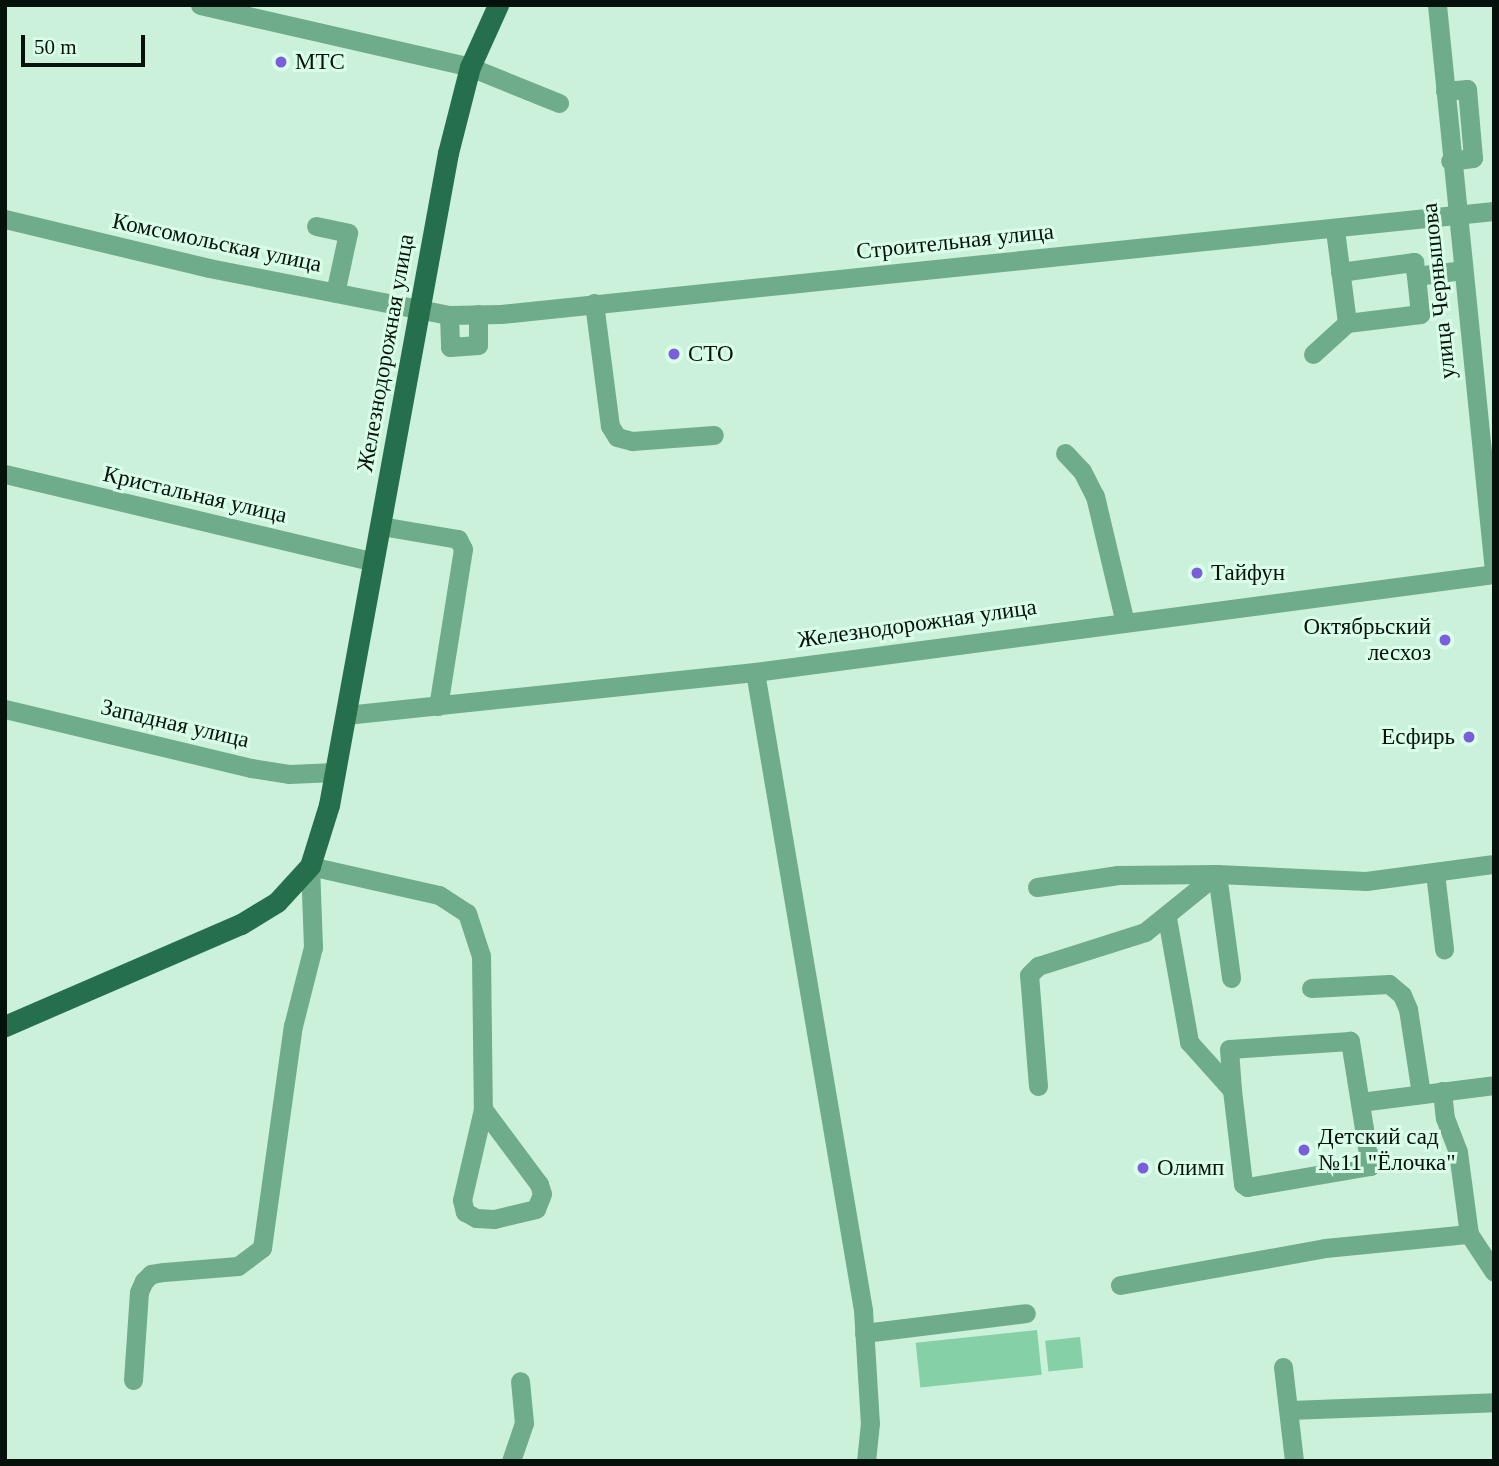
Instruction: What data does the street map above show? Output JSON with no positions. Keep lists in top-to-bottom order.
{
  "streets": {
    "main road": ["Железнодорожная улица"],
    "street": [
      "Строительная улица",
      "Комсомольская улица",
      "улица Чернышова",
      "Кристальная улица",
      "Западная улица"
    ]
  },
  "crossings": [
    ["Строительная улица", "Комсомольская улица"],
    ["Строительная улица", "улица Чернышова"],
    ["Строительная улица", "Железнодорожная улица"],
    ["Комсомольская улица", "Железнодорожная улица"],
    ["улица Чернышова", "Железнодорожная улица"],
    ["Железнодорожная улица", "Кристальная улица"],
    ["Железнодорожная улица", "Западная улица"]
  ],
  "places": [
    "МТС",
    "СТО",
    "Тайфун",
    "Октябрьский лесхоз",
    "Есфирь",
    "Детский сад №11 \"Ёлочка\"",
    "Олимп"
  ],
  "scale_bar": "50 m"
}
